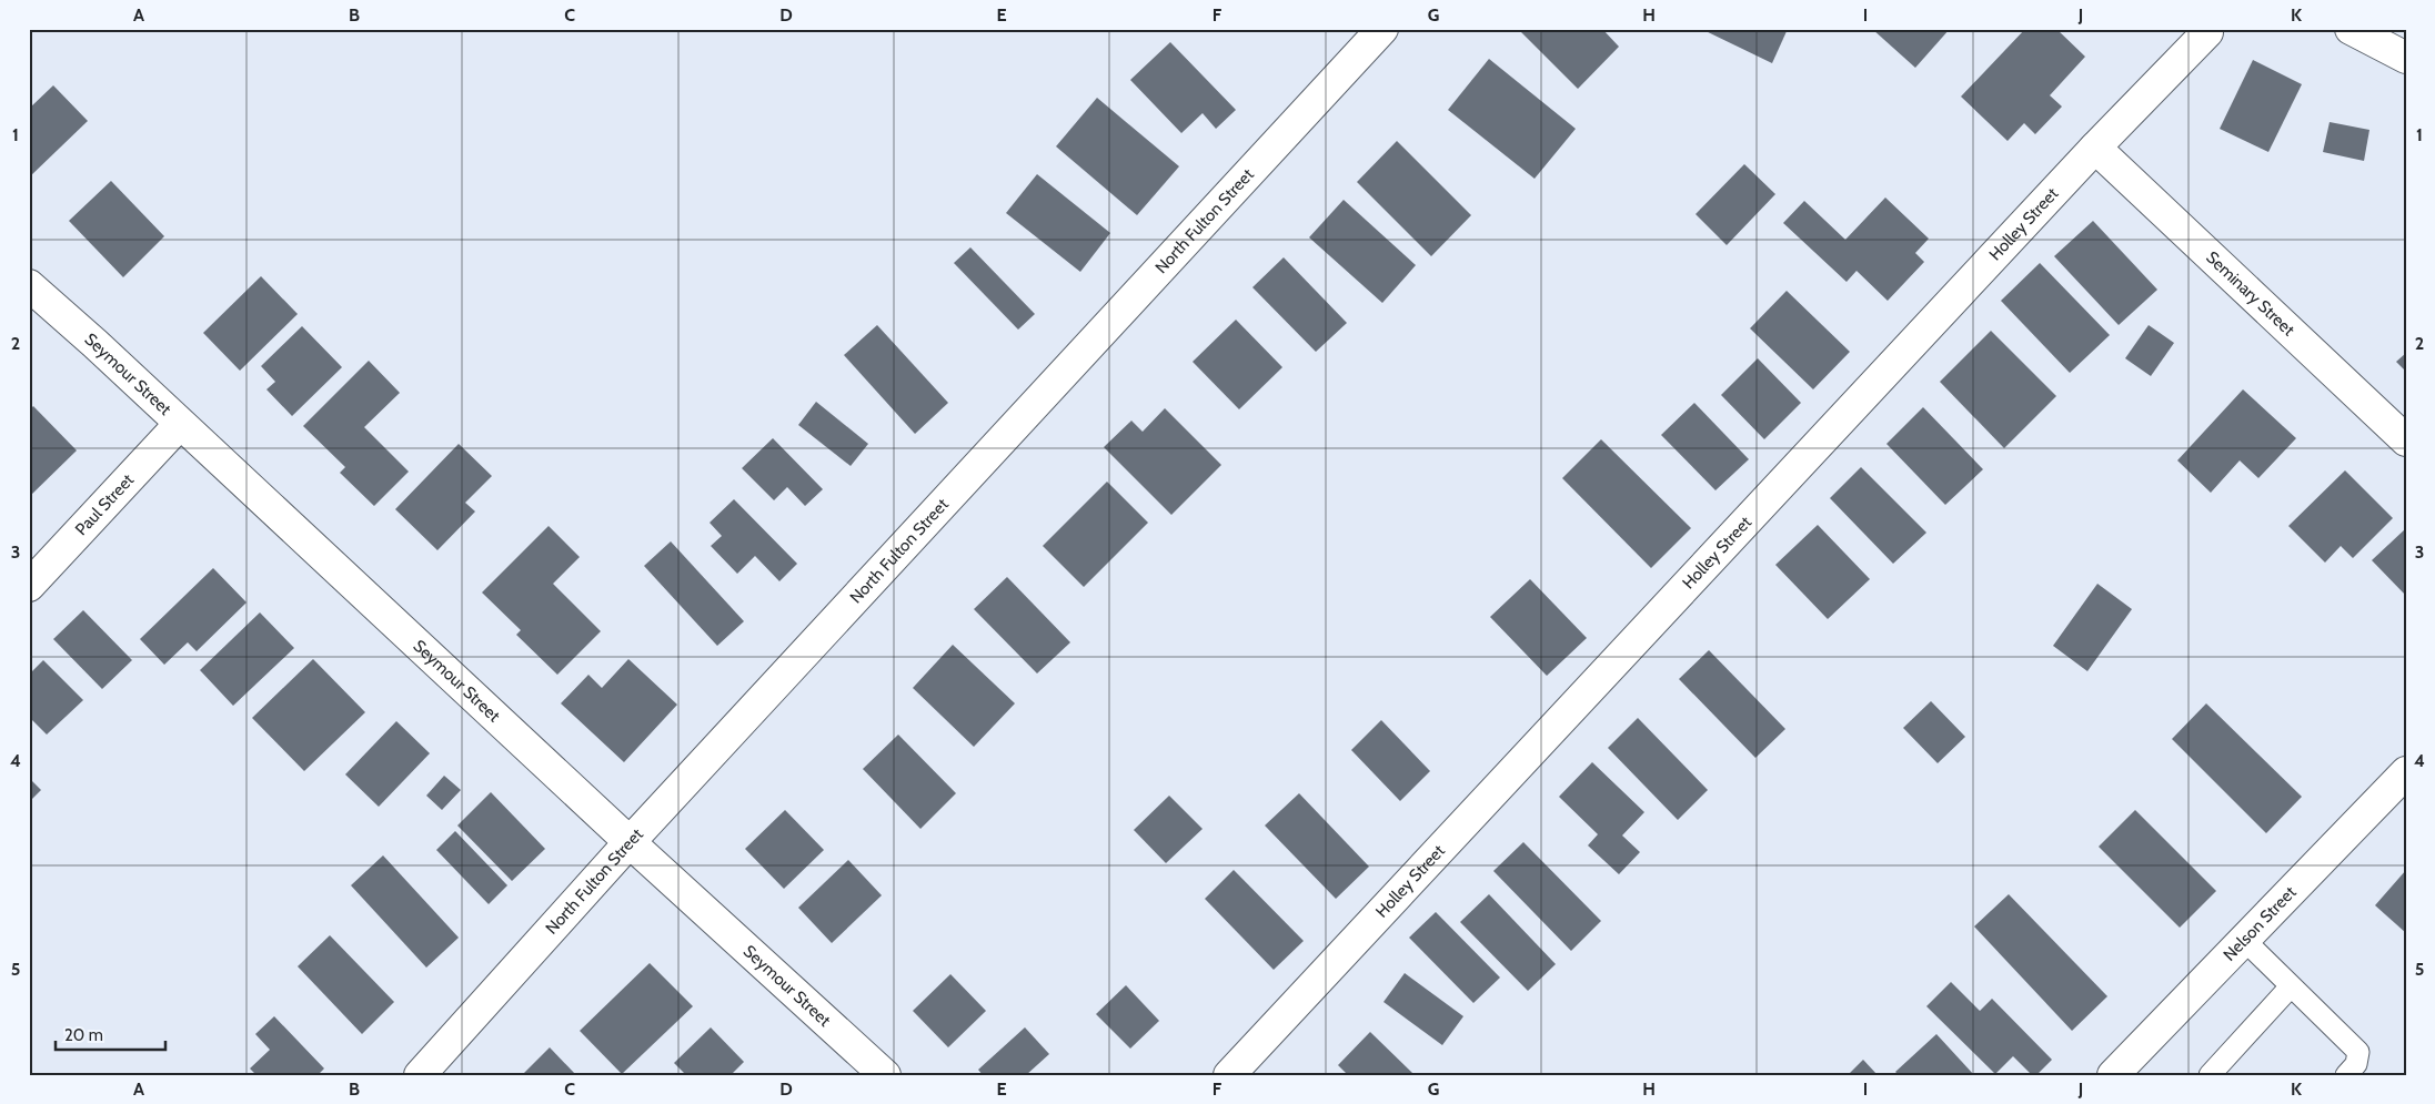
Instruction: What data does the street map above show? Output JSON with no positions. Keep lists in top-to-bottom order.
{
  "streets": {
    "main road": [
      "North Fulton Street",
      "Holley Street",
      "Seminary Street",
      "Seymour Street",
      "Paul Street",
      "Nelson Street"
    ]
  },
  "crossings": [
    ["North Fulton Street", "Seymour Street"],
    ["Holley Street", "Seminary Street"],
    ["Seymour Street", "Paul Street"]
  ],
  "scale_bar": "20 m",
  "grid": {
    "columns": [
      "A",
      "B",
      "C",
      "D",
      "E",
      "F",
      "G",
      "H",
      "I",
      "J",
      "K"
    ],
    "rows": [
      "1",
      "2",
      "3",
      "4",
      "5"
    ]
  }
}
